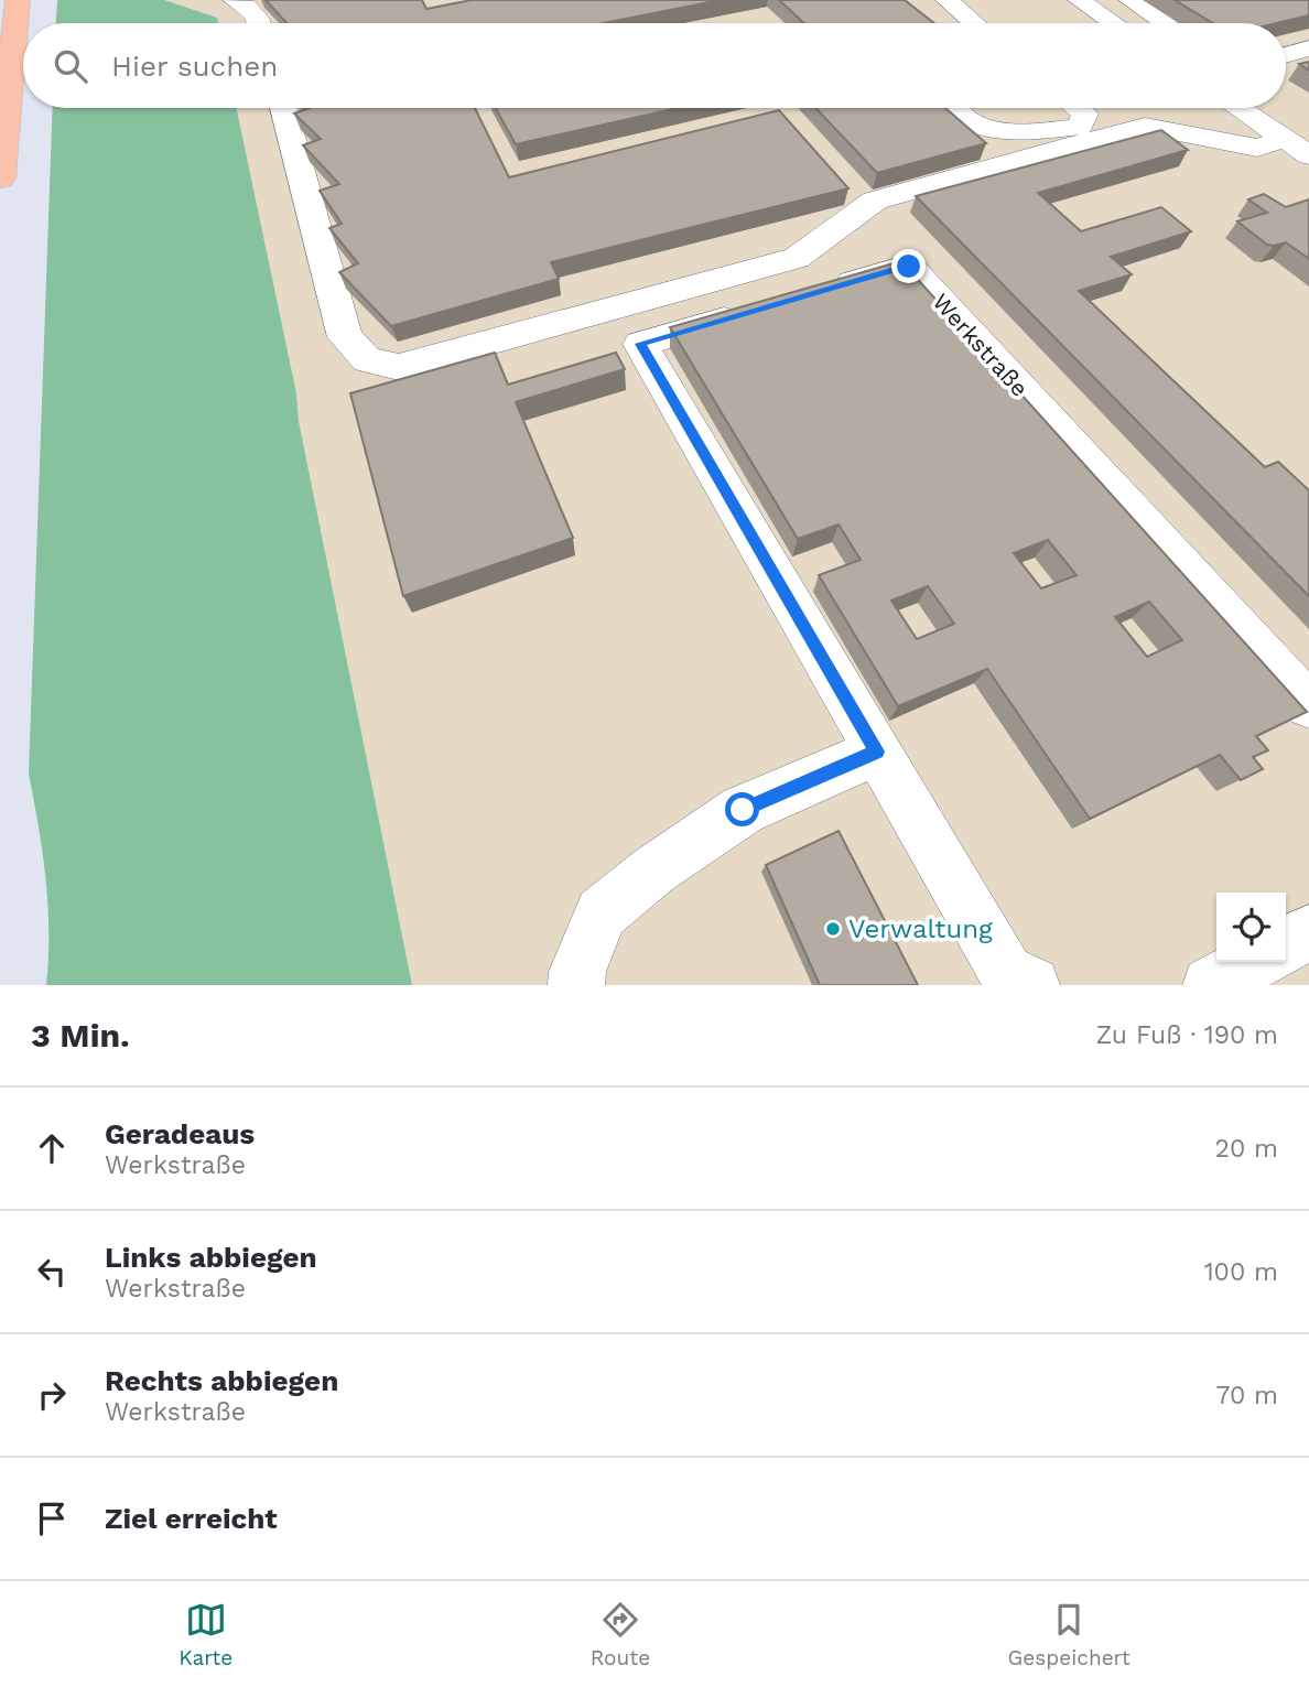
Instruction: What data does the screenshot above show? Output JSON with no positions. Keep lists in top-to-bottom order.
{
  "streets": {
    "street": ["Werkstraße"]
  },
  "places": ["Verwaltung"],
  "page": {
    "search": "Hier suchen",
    "heading": ["3 Min.", "Zu Fuß · 190 m"],
    "list": [
      ["Geradeaus", "Werkstraße", "20 m"],
      ["Links abbiegen", "Werkstraße", "100 m"],
      ["Rechts abbiegen", "Werkstraße", "70 m"],
      "Ziel erreicht"
    ],
    "nav": ["Karte", "Route", "Gespeichert"]
  }
}
